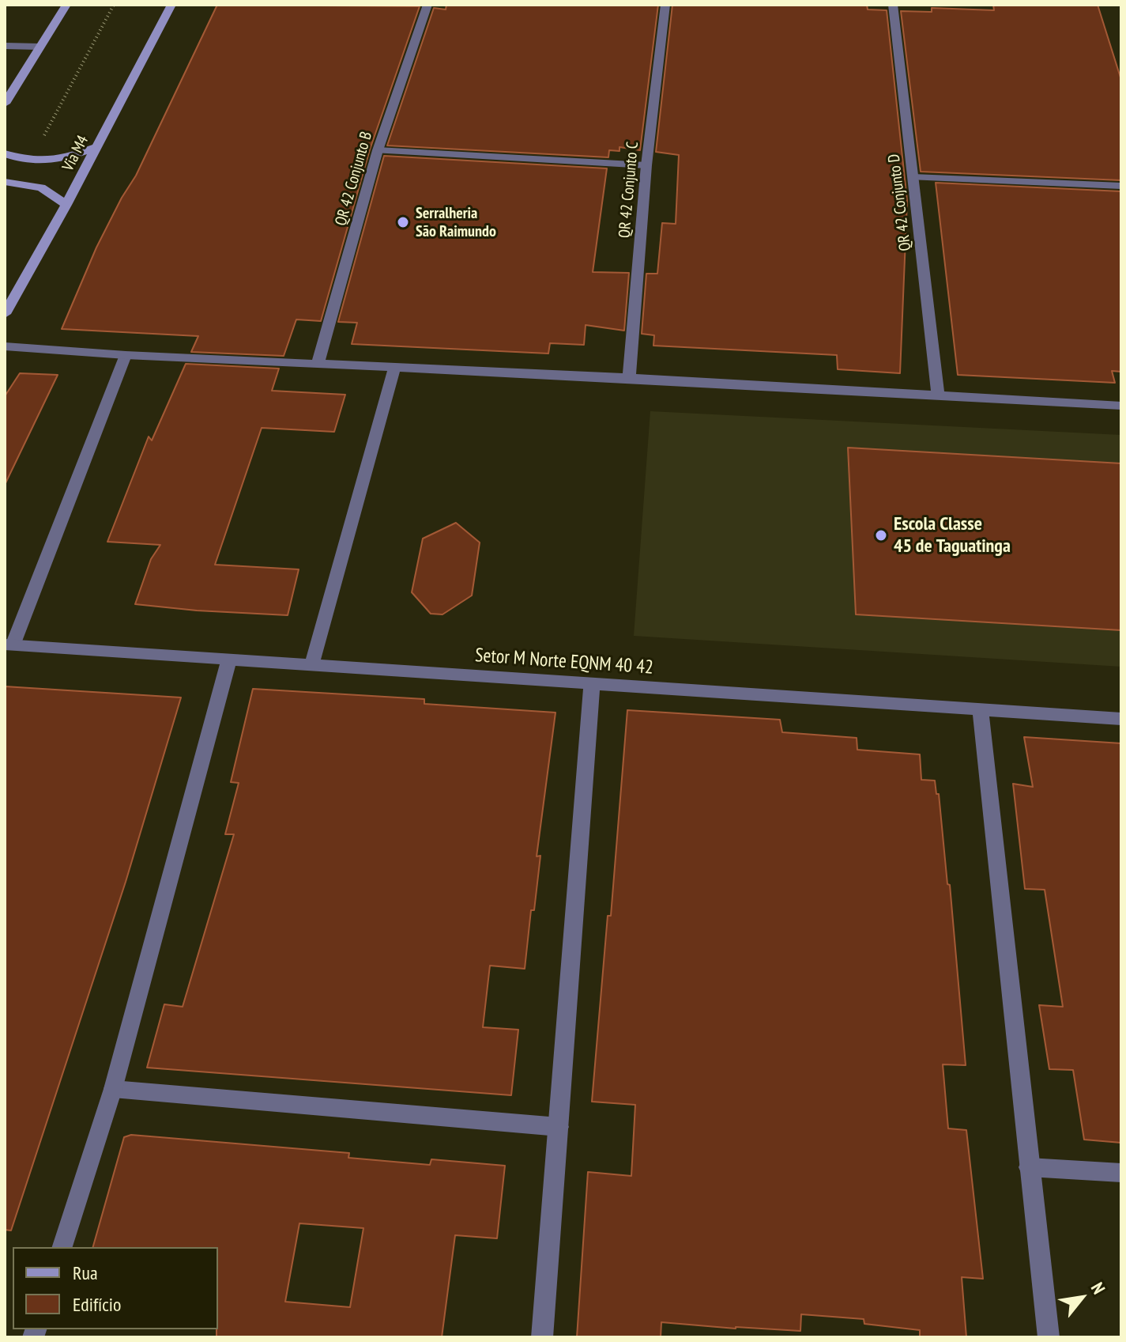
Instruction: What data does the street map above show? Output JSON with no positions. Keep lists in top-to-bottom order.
{
  "streets": {
    "main road": ["Via M4"],
    "street": [
      "QR 42 Conjunto B",
      "QR 42 Conjunto C",
      "QR 42 Conjunto D",
      "Setor M Norte EQNM 40 42"
    ]
  },
  "places": ["Serralheria São Raimundo", "Escola Classe 45 de Taguatinga"],
  "legend": ["Rua", "Edifício"],
  "north": "top right"
}
